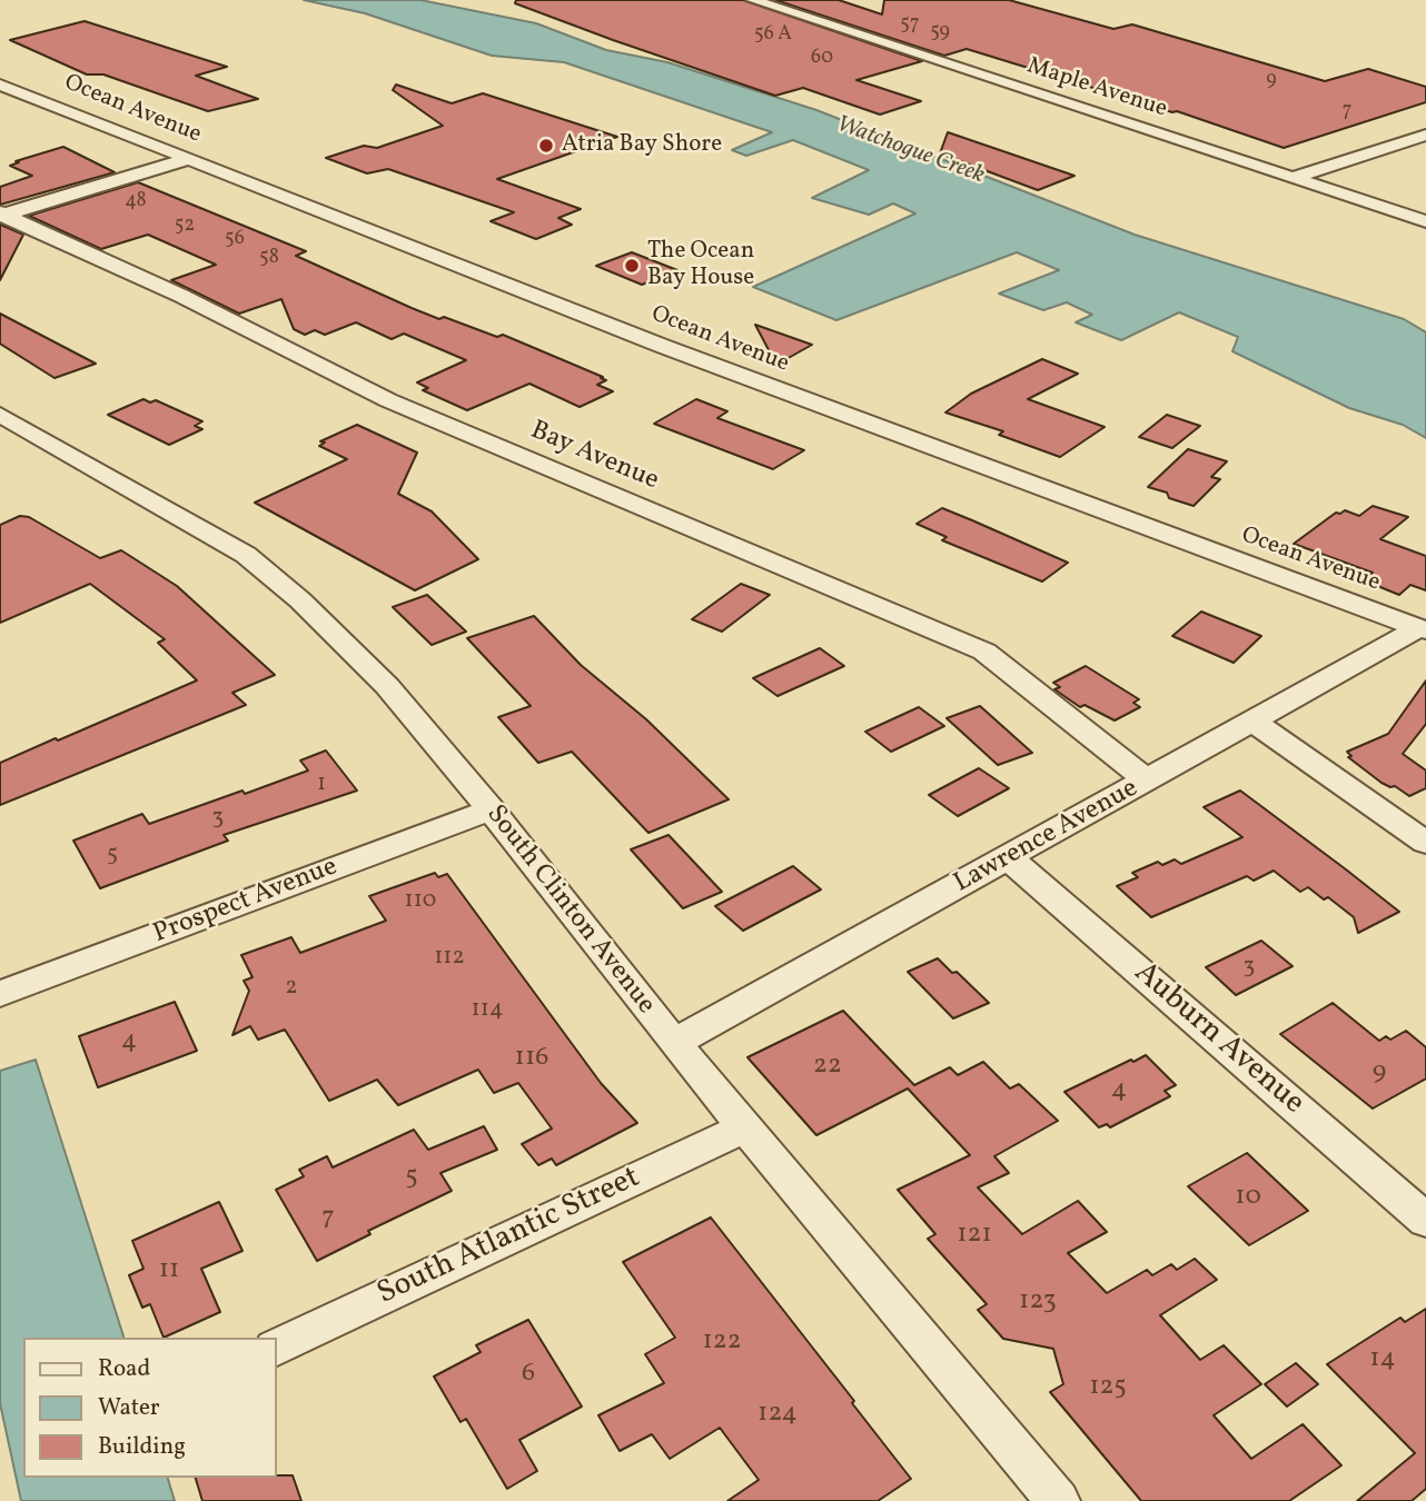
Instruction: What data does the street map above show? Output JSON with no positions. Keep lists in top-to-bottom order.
{
  "streets": {
    "street": [
      "Maple Avenue",
      "Ocean Avenue",
      "Bay Avenue",
      "Lawrence Avenue",
      "Prospect Avenue",
      "South Clinton Avenue",
      "Auburn Avenue",
      "South Atlantic Street"
    ]
  },
  "crossings": [
    ["Ocean Avenue", "Lawrence Avenue"],
    ["Bay Avenue", "Lawrence Avenue"],
    ["Lawrence Avenue", "South Clinton Avenue"],
    ["Lawrence Avenue", "Auburn Avenue"],
    ["Prospect Avenue", "South Clinton Avenue"],
    ["South Clinton Avenue", "South Atlantic Street"]
  ],
  "water": ["Watchogue Creek"],
  "places": ["Atria Bay Shore", "The Ocean Bay House"],
  "house_numbers": [
    "57",
    "59",
    "56 A",
    "60",
    "9",
    "7",
    "48",
    "52",
    "56",
    "58",
    "1",
    "3",
    "5",
    "110",
    "112",
    "3",
    "2",
    "114",
    "4",
    "116",
    "22",
    "9",
    "4",
    "5",
    "10",
    "7",
    "121",
    "11",
    "123",
    "122",
    "14",
    "6",
    "125",
    "124"
  ],
  "legend": ["Road", "Water", "Building"]
}
